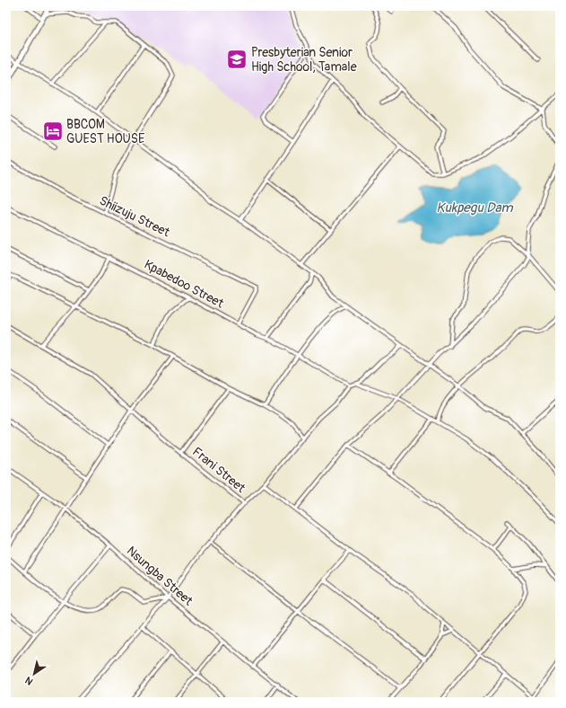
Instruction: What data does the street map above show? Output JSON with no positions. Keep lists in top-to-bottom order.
{
  "streets": {
    "street": [
      "Shiizuju Street",
      "Kpabedoo Street",
      "Frani Street",
      "Nsungba Street"
    ]
  },
  "crossings": [
    ["Shiizuju Street", "Kpabedoo Street"],
    ["Frani Street", "Nsungba Street"]
  ],
  "water": ["Kukpegu Dam"],
  "places": {
    "school or university": ["Presbyterian Senior High School, Tamale"],
    "hotel": ["BBCOM GUEST HOUSE"]
  },
  "north": "bottom left"
}
